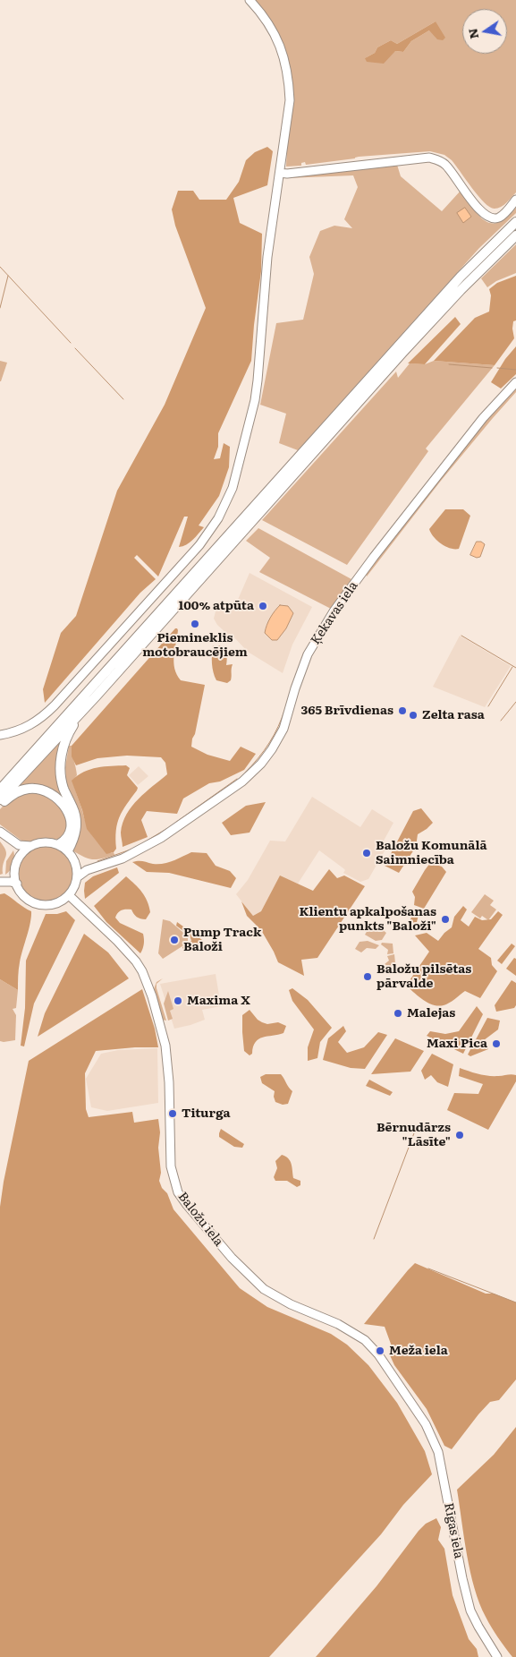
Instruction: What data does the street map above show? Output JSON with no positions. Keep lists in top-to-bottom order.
{
  "streets": {
    "main road": ["Ķekavas iela", "Baložu iela", "Rīgas iela"]
  },
  "crossings": [
    ["Baložu iela", "Rīgas iela"]
  ],
  "places": [
    "100% atpūta",
    "Piemineklis motobraucējiem",
    "365 Brīvdienas",
    "Zelta rasa",
    "Baložu Komunālā Saimniecība",
    "Klientu apkalpošanas punkts \"Baloži\"",
    "Pump Track Baloži",
    "Baložu pilsētas pārvalde",
    "Maxima X",
    "Malejas",
    "Maxi Pica",
    "Titurga",
    "Bērnudārzs \"Lāsīte\"",
    "Meža iela"
  ],
  "north": "left"
}
